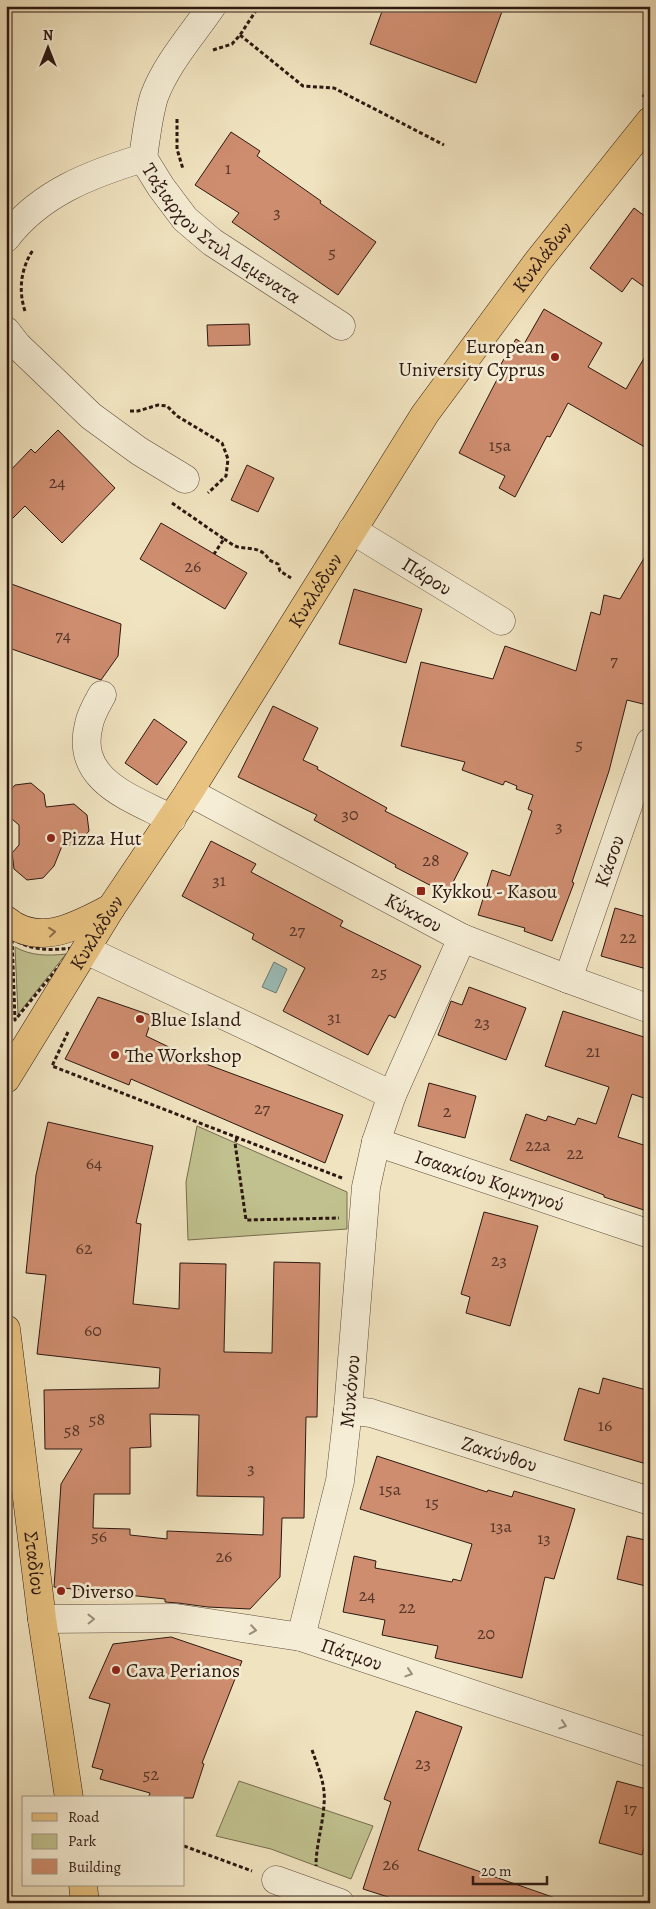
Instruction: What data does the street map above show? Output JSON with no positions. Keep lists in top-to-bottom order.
{
  "streets": {
    "main road": ["Κυκλάδων", "Σταδίου"],
    "street": [
      "Ταξιαρχου Στυλ Δεμενατα",
      "Πάρου",
      "Κάσου",
      "Κύκκου",
      "Ισαακίου Κομνηνού",
      "Μυκόνου",
      "Ζακύνθου",
      "Πάτμου"
    ]
  },
  "crossings": [
    ["Κυκλάδων", "Πάρου"],
    ["Κυκλάδων", "Κύκκου"],
    ["Κάσου", "Κύκκου"],
    ["Ισαακίου Κομνηνού", "Μυκόνου"],
    ["Μυκόνου", "Ζακύνθου"],
    ["Μυκόνου", "Πάτμου"],
    ["Σταδίου", "Πάτμου"]
  ],
  "one_way": ["Πάτμου"],
  "places": {
    "other": [
      "European University Cyprus",
      "Pizza Hut",
      "Blue Island",
      "The Workshop",
      "Diverso",
      "Cava Perianos"
    ],
    "transit": ["Kykkou - Kasou"]
  },
  "house_numbers": [
    "1",
    "3",
    "5",
    "15a",
    "24",
    "26",
    "74",
    "7",
    "5",
    "30",
    "3",
    "28",
    "31",
    "27",
    "22",
    "25",
    "31",
    "23",
    "21",
    "27",
    "2",
    "22a",
    "22",
    "64",
    "62",
    "23",
    "60",
    "58",
    "16",
    "58",
    "3",
    "15a",
    "15",
    "13a",
    "56",
    "13",
    "26",
    "24",
    "22",
    "20",
    "23",
    "52",
    "17",
    "26"
  ],
  "legend": ["Road", "Park", "Building"],
  "scale_bar": "20 m",
  "north": "top"
}
